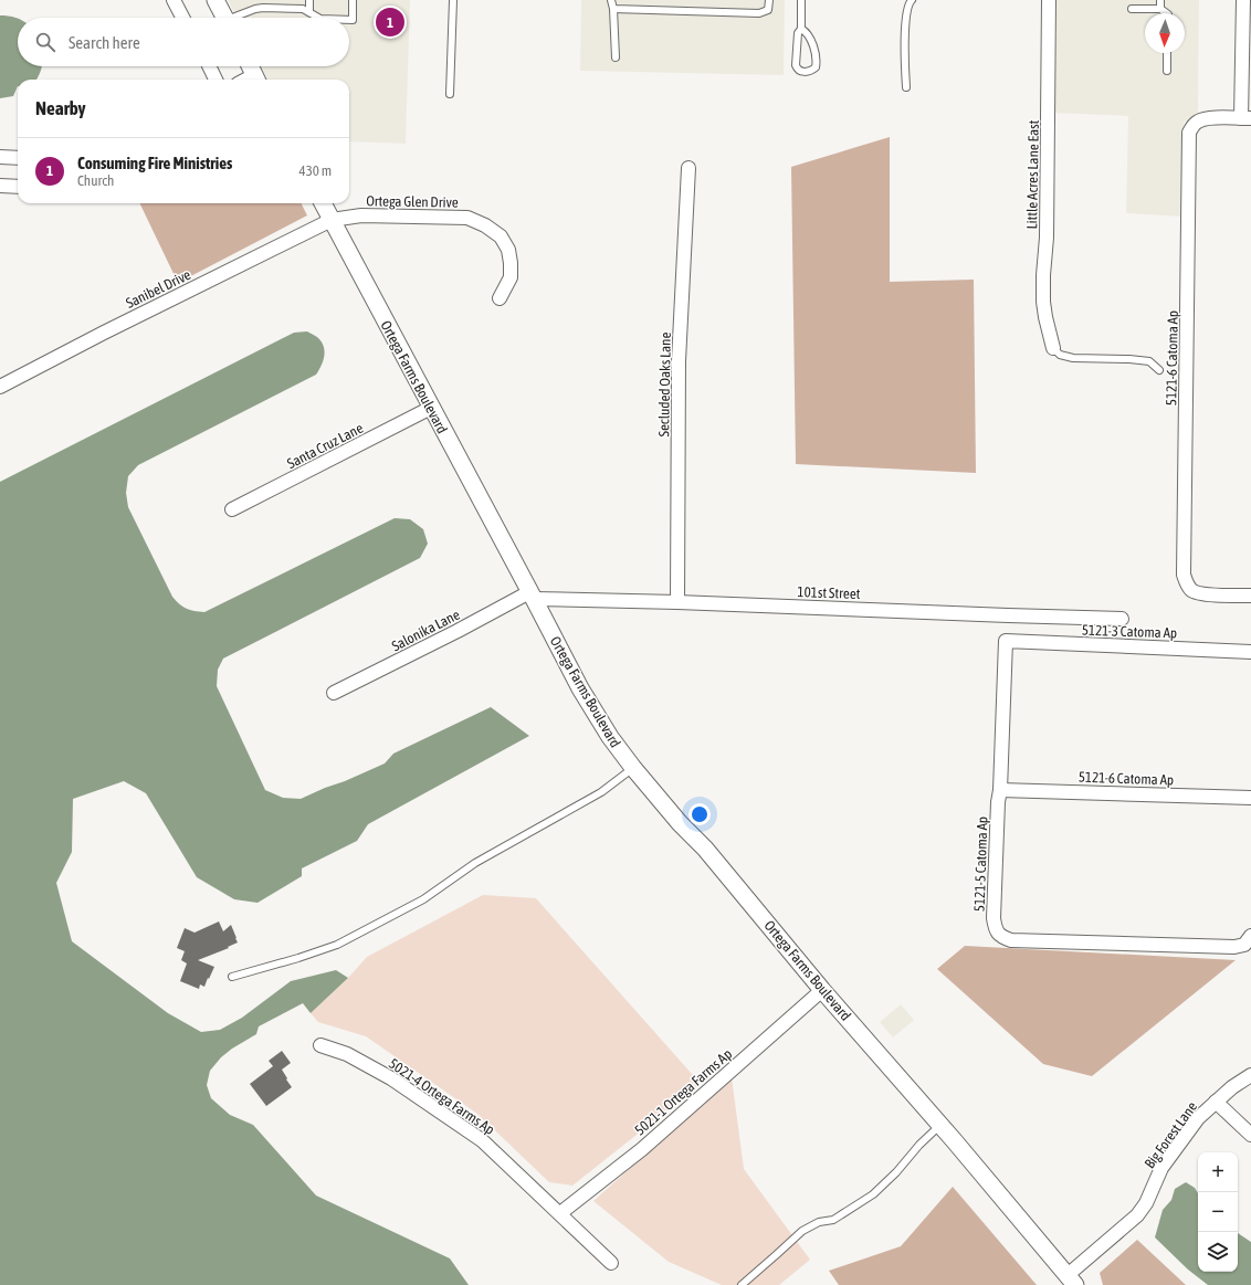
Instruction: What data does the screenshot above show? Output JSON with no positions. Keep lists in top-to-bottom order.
{
  "streets": {
    "street": [
      "Little Acres Lane East",
      "Ortega Glen Drive",
      "Sanibel Drive",
      "5121-6 Catoma Ap",
      "Ortega Farms Boulevard",
      "Secluded Oaks Lane",
      "Santa Cruz Lane",
      "101st Street",
      "Salonika Lane",
      "5121-3 Catoma Ap",
      "5121-5 Catoma Ap",
      "5021-1 Ortega Farms Ap",
      "5021-4 Ortega Farms Ap",
      "Big Forest Lane"
    ]
  },
  "crossings": [
    ["Ortega Glen Drive", "Sanibel Drive"],
    ["Ortega Glen Drive", "Ortega Farms Boulevard"],
    ["Sanibel Drive", "Ortega Farms Boulevard"],
    ["5121-6 Catoma Ap", "5121-5 Catoma Ap"],
    ["Ortega Farms Boulevard", "Santa Cruz Lane"],
    ["Ortega Farms Boulevard", "101st Street"],
    ["Ortega Farms Boulevard", "Salonika Lane"],
    ["Ortega Farms Boulevard", "5021-1 Ortega Farms Ap"],
    ["Ortega Farms Boulevard", "Big Forest Lane"],
    ["Secluded Oaks Lane", "101st Street"],
    ["101st Street", "Salonika Lane"],
    ["5121-3 Catoma Ap", "5121-5 Catoma Ap"],
    ["5021-1 Ortega Farms Ap", "5021-4 Ortega Farms Ap"]
  ],
  "north": "bottom",
  "page": {
    "pins": "1",
    "search": "Search here",
    "heading": "Nearby",
    "list": [
      {
        "mark": "1",
        "name": "Consuming Fire Ministries",
        "note": "Church",
        "value": "430 m"
      }
    ],
    "map_buttons": ["+", "−"]
  }
}
